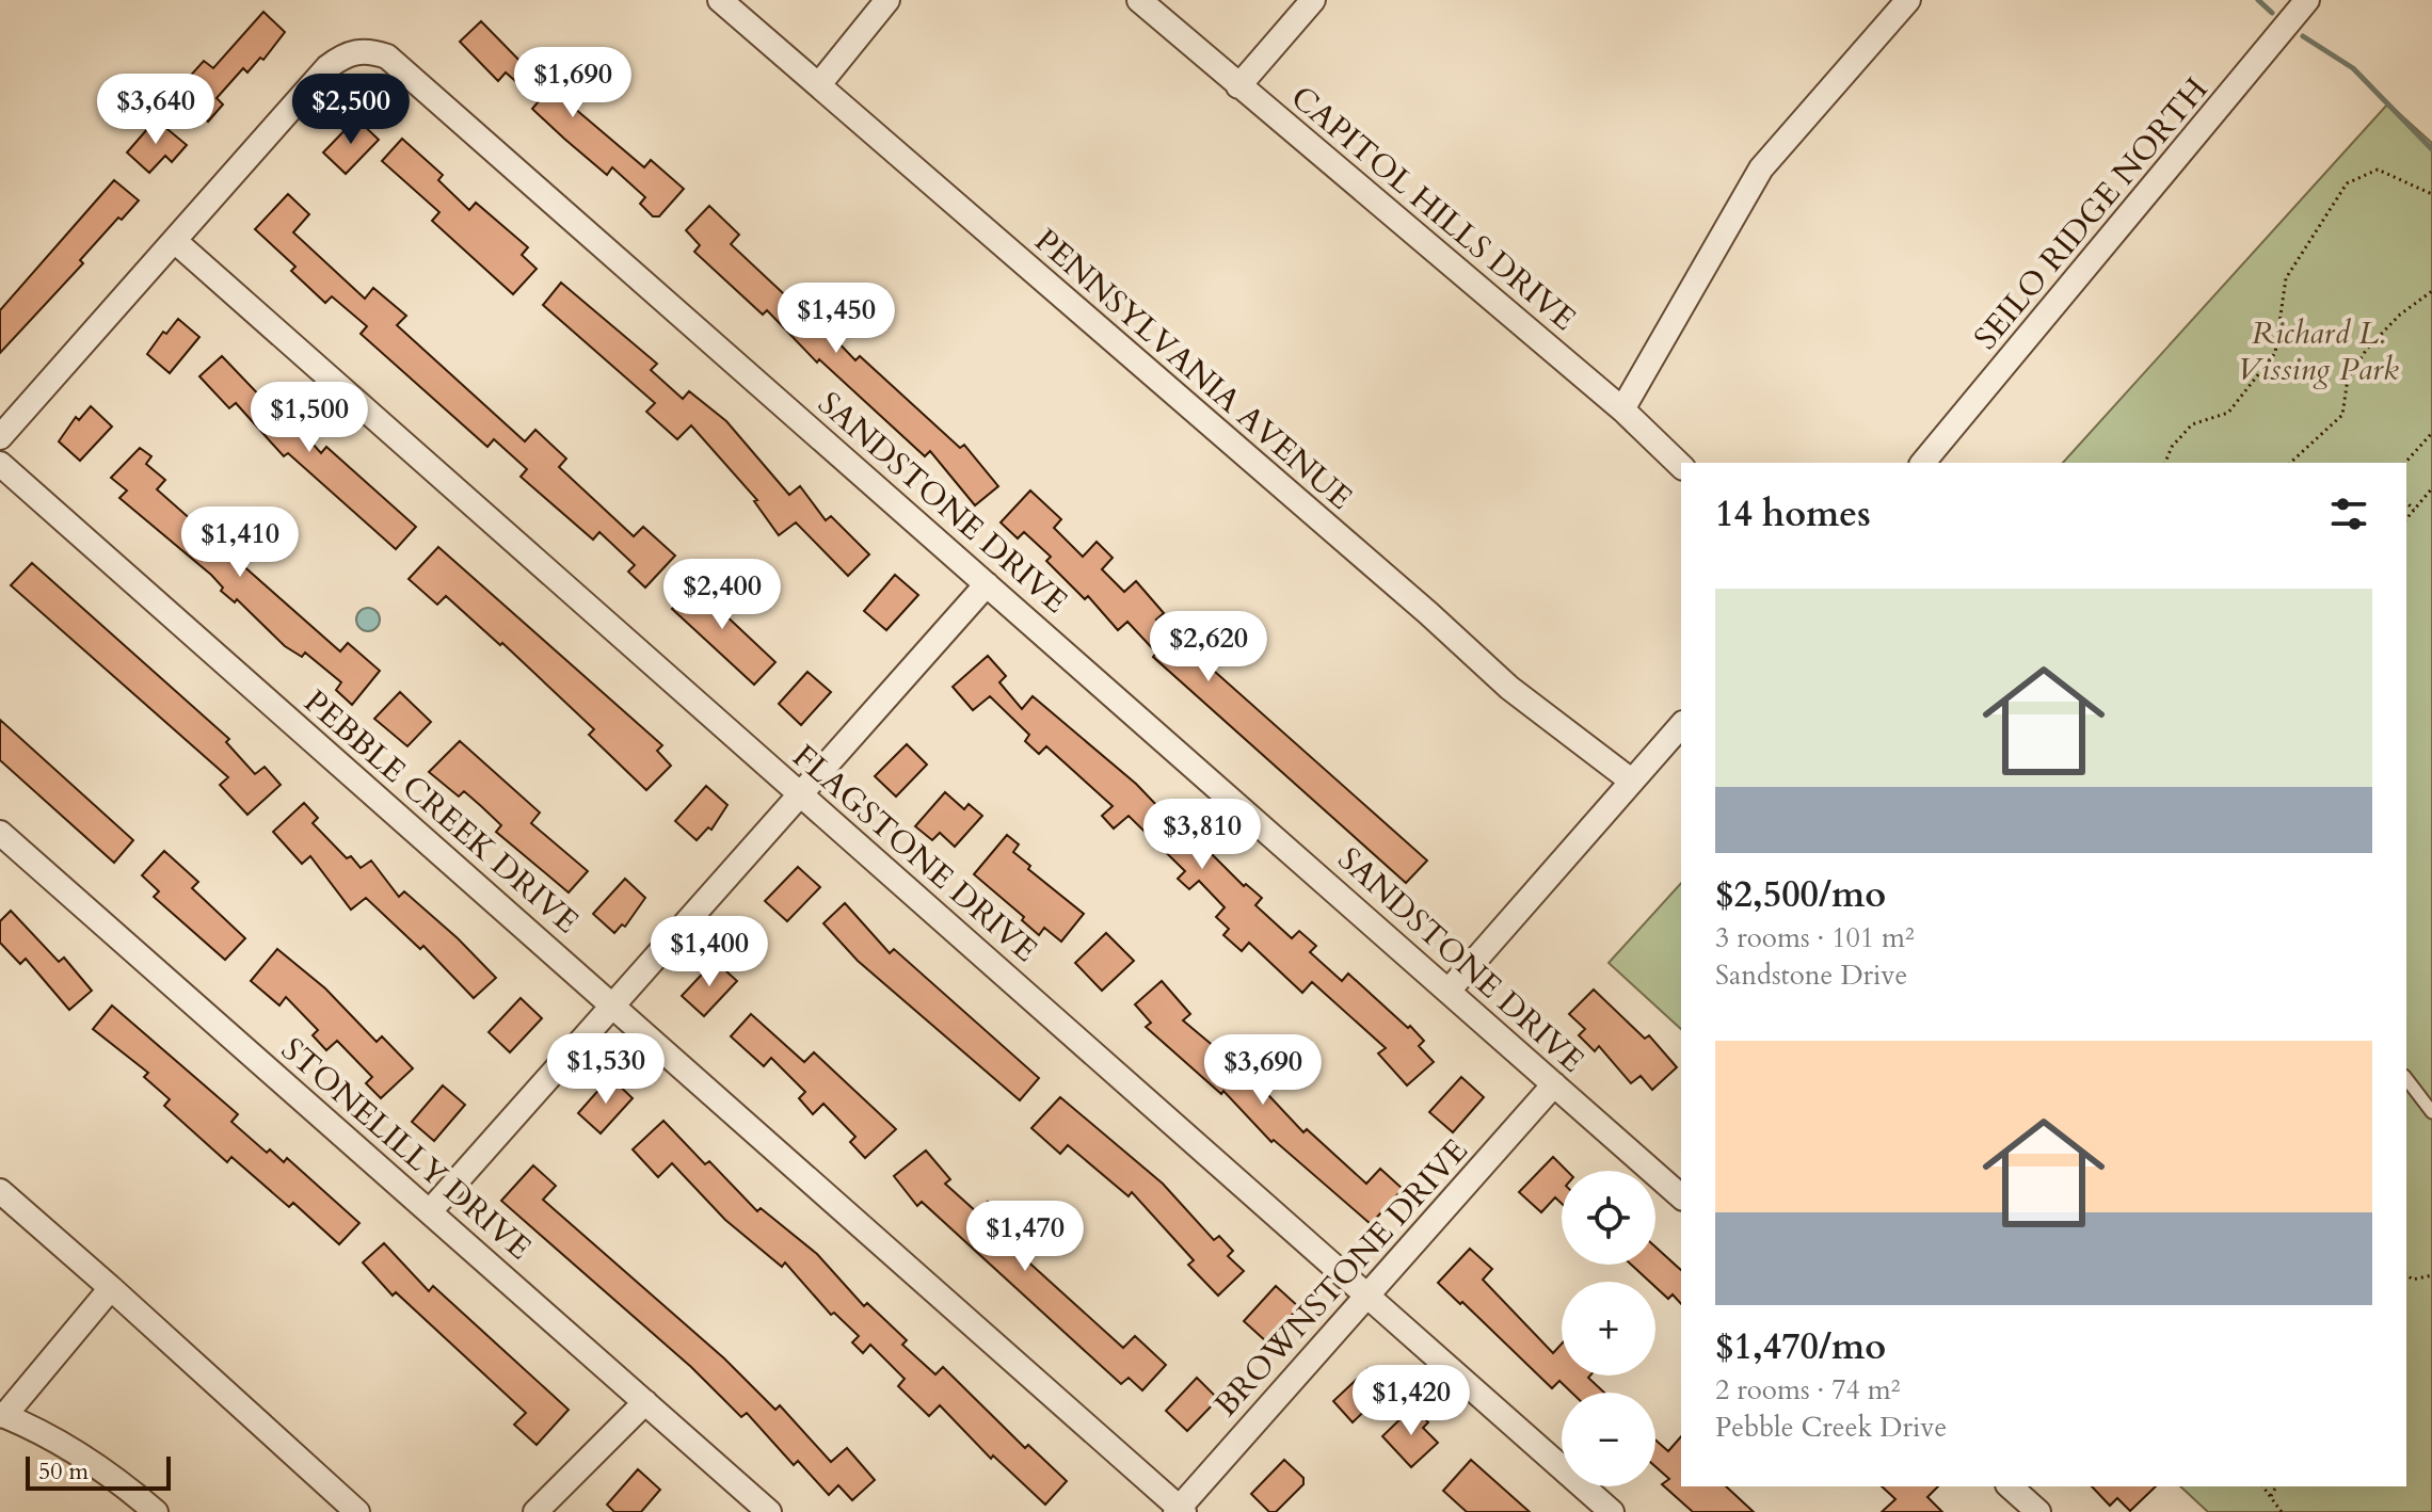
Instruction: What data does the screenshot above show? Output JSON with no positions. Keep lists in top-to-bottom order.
{
  "streets": {
    "street": [
      "CAPITOL HILLS DRIVE",
      "SEILO RIDGE NORTH",
      "PENNSYLVANIA AVENUE",
      "SANDSTONE DRIVE",
      "PEBBLE CREEK DRIVE",
      "FLAGSTONE DRIVE",
      "STONELILLY DRIVE",
      "BROWNSTONE DRIVE"
    ]
  },
  "crossings": [
    ["SANDSTONE DRIVE", "FLAGSTONE DRIVE"],
    ["SANDSTONE DRIVE", "BROWNSTONE DRIVE"],
    ["PEBBLE CREEK DRIVE", "BROWNSTONE DRIVE"],
    ["FLAGSTONE DRIVE", "BROWNSTONE DRIVE"]
  ],
  "parks": ["Richard L. Vissing Park"],
  "scale_bar": "50 m",
  "page": {
    "price": [
      "$1,690",
      "$3,640",
      "$2,500",
      "$1,450",
      "$1,500",
      "$1,410",
      "$2,400",
      "$2,620",
      "$3,810",
      "$1,400",
      "$1,530",
      "$3,690",
      "$1,470",
      "$1,420"
    ],
    "heading": "14 homes",
    "list": [
      {
        "name": "$2,500/mo",
        "note": "3 rooms · 101 m² · Sandstone Drive"
      },
      {
        "name": "$1,470/mo",
        "note": "2 rooms · 74 m² · Pebble Creek Drive"
      }
    ],
    "map_buttons": ["+", "−"],
    "scale": "50 m"
  }
}
